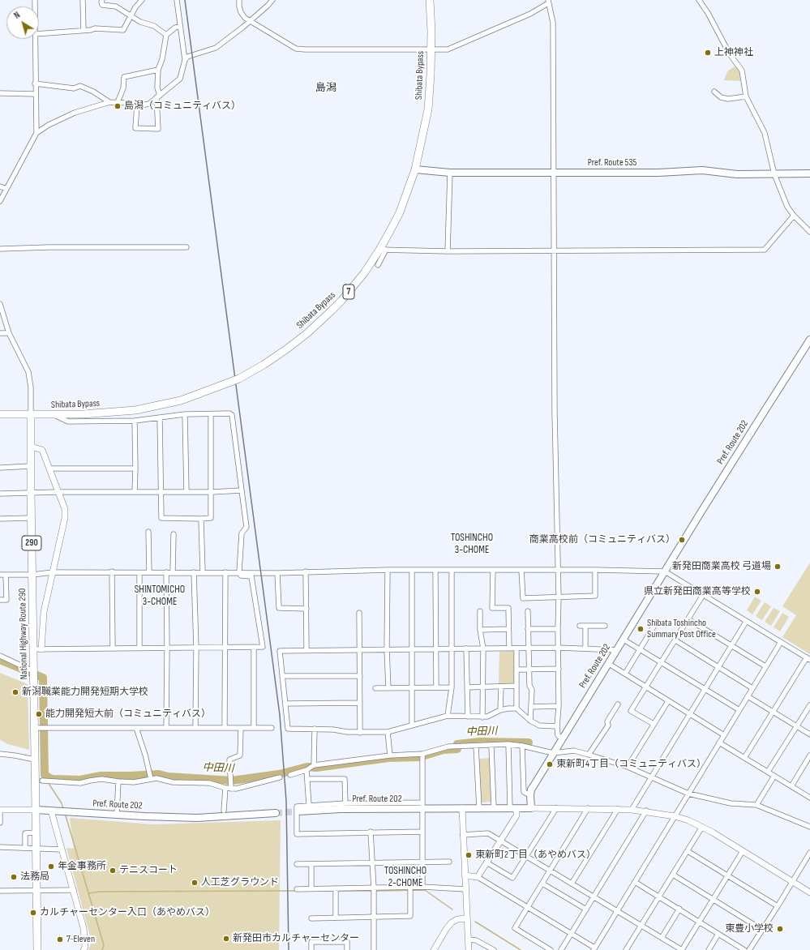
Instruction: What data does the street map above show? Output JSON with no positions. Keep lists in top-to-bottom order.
{
  "streets": {
    "highway": [
      "Shibata Bypass",
      "7",
      "290",
      "National Highway Route 290"
    ],
    "main road": ["Pref. Route 535", "Pref. Route 202"]
  },
  "crossings": [
    ["Shibata Bypass", "Pref. Route 535"],
    ["Shibata Bypass", "National Highway Route 290"],
    ["Pref. Route 202", "National Highway Route 290"]
  ],
  "districts": [
    "島潟",
    "TOSHINCHO 3-CHOME",
    "SHINTOMICHO 3-CHOME",
    "TOSHINCHO 2-CHOME"
  ],
  "water": ["中田川"],
  "places": [
    "上神神社",
    "島潟（コミュニティバス）",
    "商業高校前（コミュニティバス）",
    "新発田商業高校 弓道場",
    "県立新発田商業高等学校",
    "Shibata Toshincho Summary Post Office",
    "新潟職業能力開発短期大学校",
    "能力開発短大前（コミュニティバス）",
    "東新町4丁目（コミュニティバス）",
    "東新町2丁目（あやめバス）",
    "年金事務所",
    "テニスコート",
    "法務局",
    "人工芝グラウンド",
    "カルチャーセンター入口（あやめバス）",
    "東豊小学校",
    "新発田市カルチャーセンター",
    "7-Eleven"
  ],
  "north": "top left"
}
